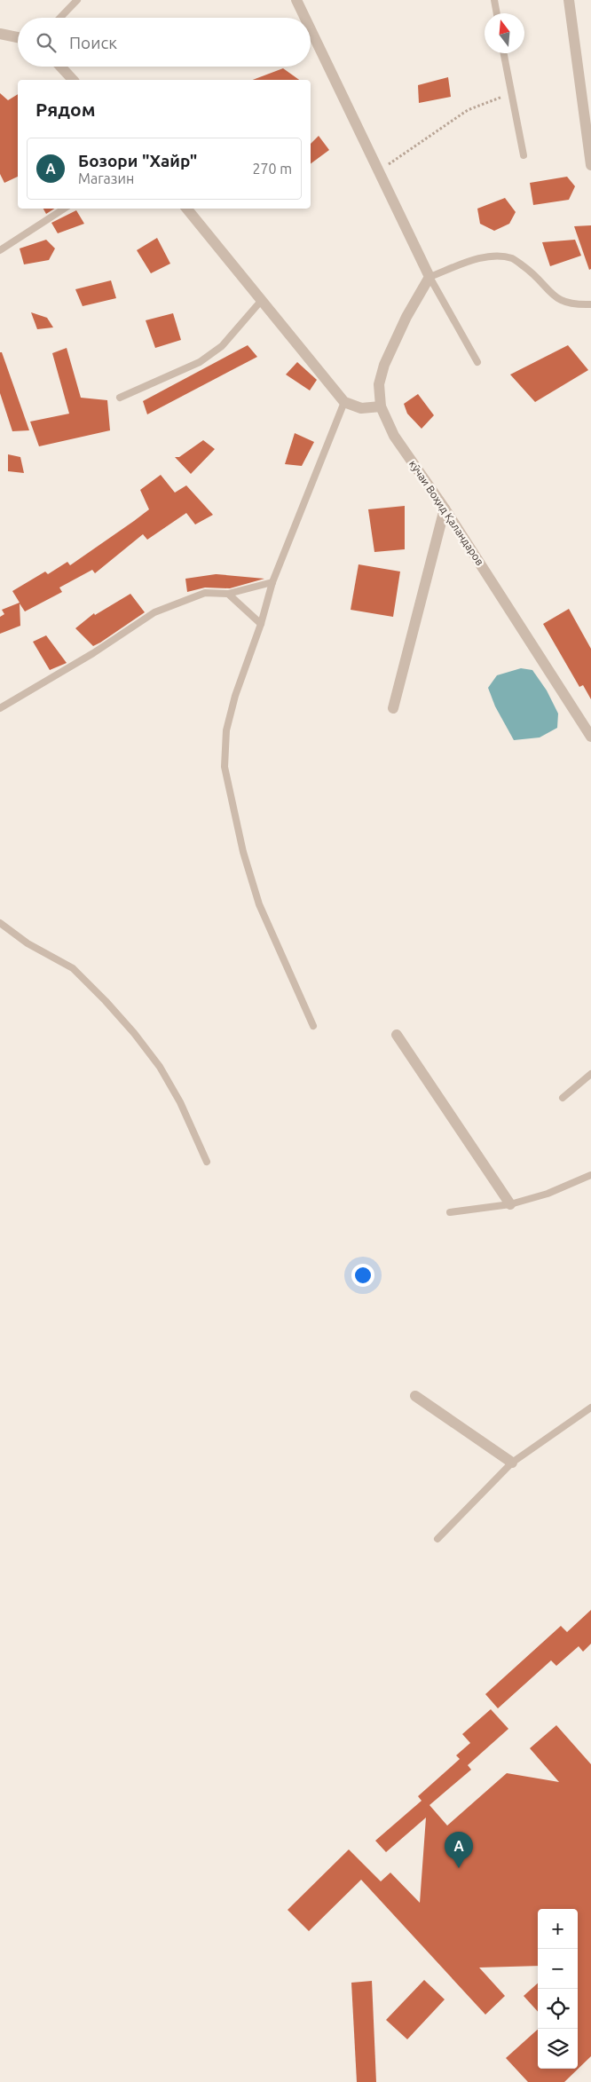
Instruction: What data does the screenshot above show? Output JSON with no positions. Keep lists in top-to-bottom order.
{
  "streets": {
    "street": ["кӯчаи Воҳид Қаландаров"]
  },
  "north": "top",
  "page": {
    "search": "Поиск",
    "heading": "Рядом",
    "list": [
      {
        "mark": "A",
        "name": "Бозори \"Хайр\"",
        "note": "Магазин",
        "value": "270 m"
      }
    ],
    "pins": "A",
    "map_buttons": ["+", "−"]
  }
}
